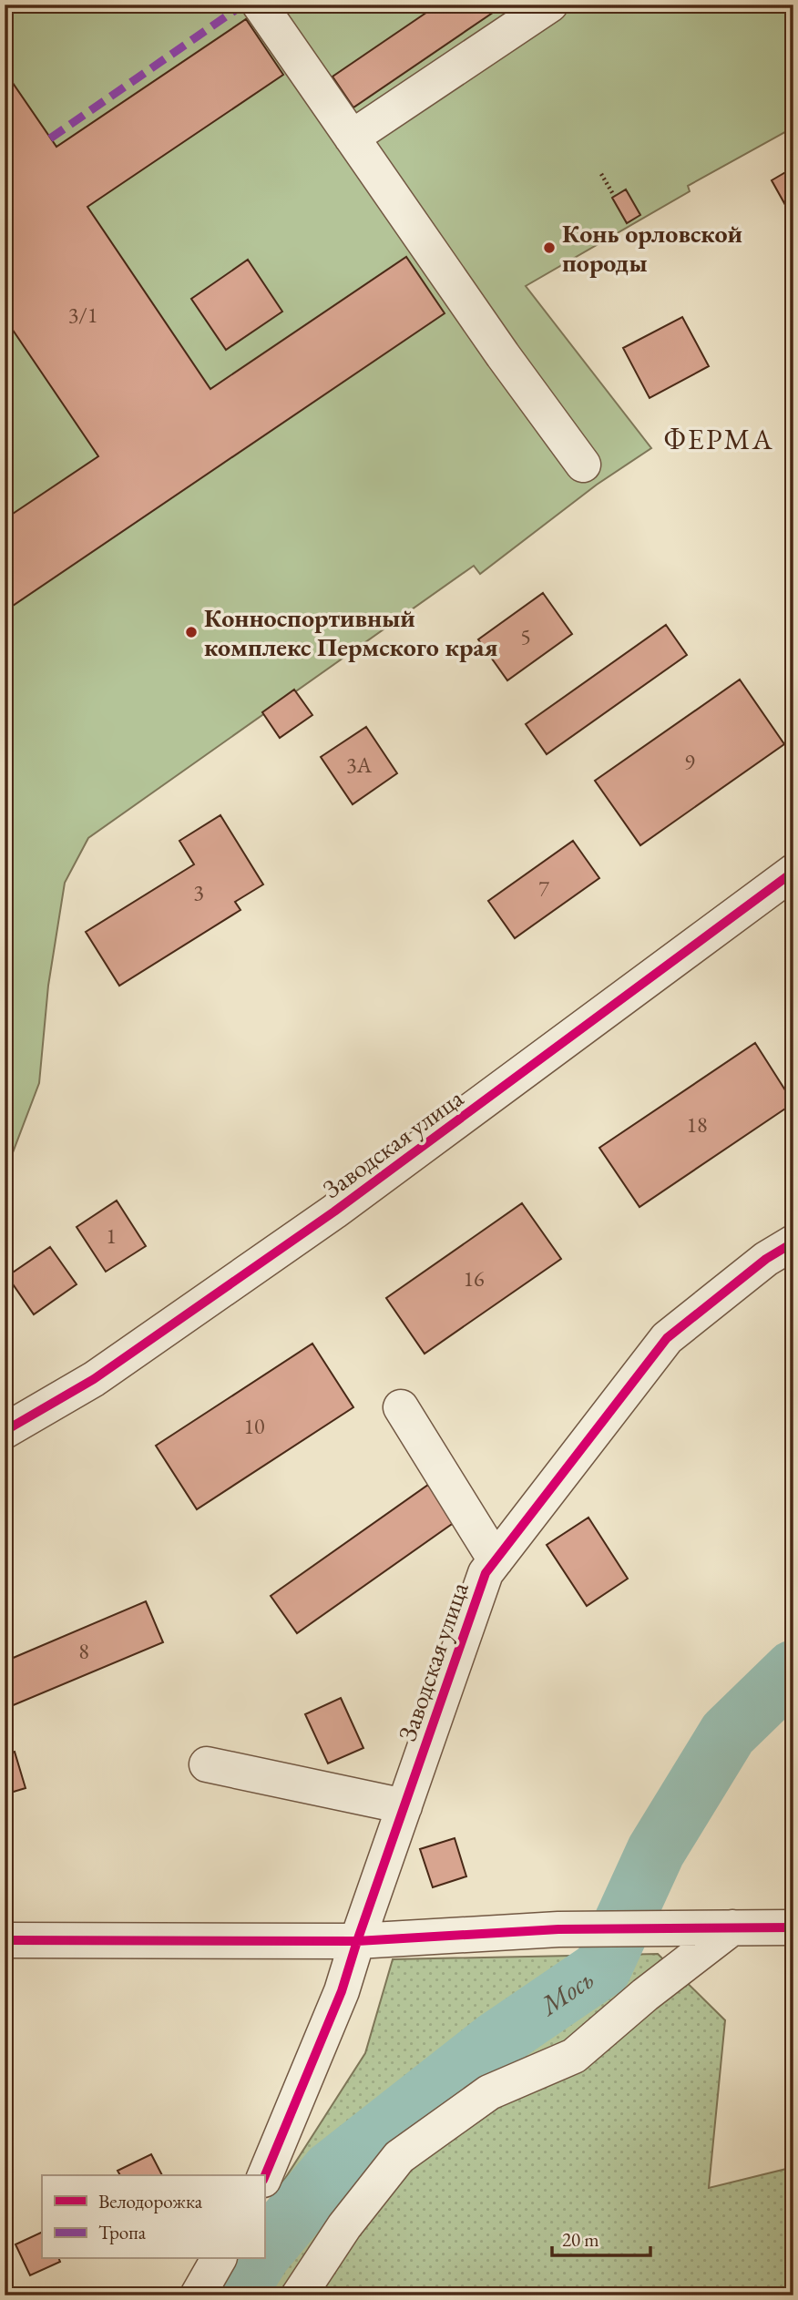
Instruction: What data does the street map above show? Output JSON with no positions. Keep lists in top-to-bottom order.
{
  "streets": {
    "street": ["Заводская улица"]
  },
  "districts": ["ФЕРМА"],
  "water": ["Мось"],
  "places": ["Конь орловской породы", "Конноспортивный комплекс Пермского края"],
  "house_numbers": [
    "3/1",
    "5",
    "9",
    "3А",
    "7",
    "3",
    "18",
    "1",
    "16",
    "10",
    "8"
  ],
  "legend": ["Велодорожка", "Тропа"],
  "scale_bar": "20 m"
}
